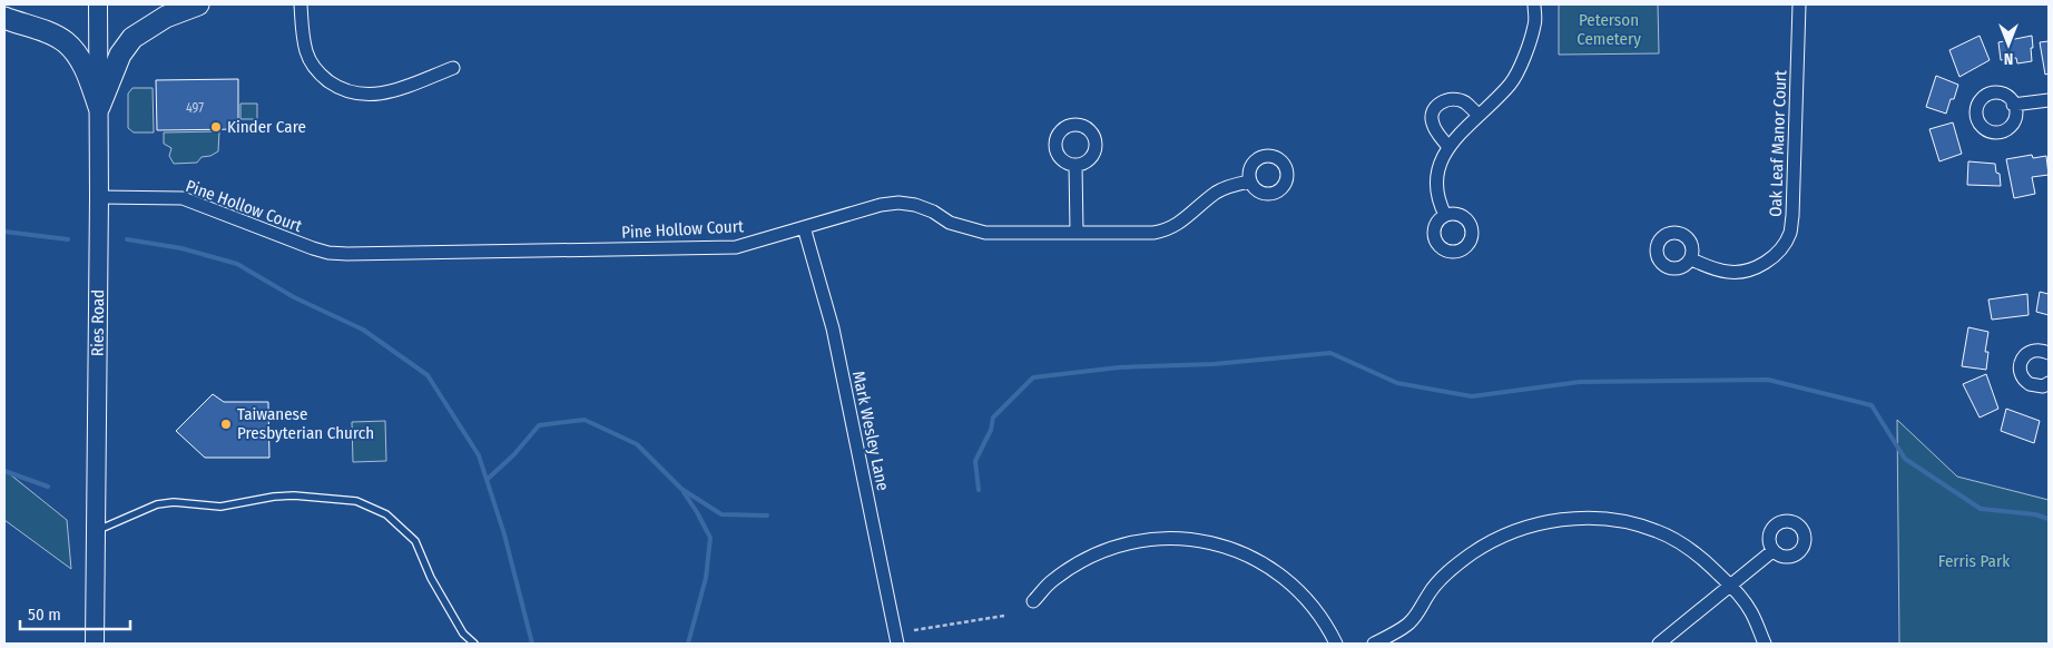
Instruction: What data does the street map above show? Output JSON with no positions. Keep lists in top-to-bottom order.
{
  "streets": {
    "street": [
      "Oak Leaf Manor Court",
      "Pine Hollow Court",
      "Ries Road",
      "Mark Wesley Lane"
    ]
  },
  "crossings": [
    ["Pine Hollow Court", "Ries Road"],
    ["Pine Hollow Court", "Mark Wesley Lane"]
  ],
  "parks": ["Peterson Cemetery", "Ferris Park"],
  "places": ["Kinder Care", "Taiwanese Presbyterian Church"],
  "house_numbers": ["497"],
  "scale_bar": "50 m",
  "north": "bottom"
}
